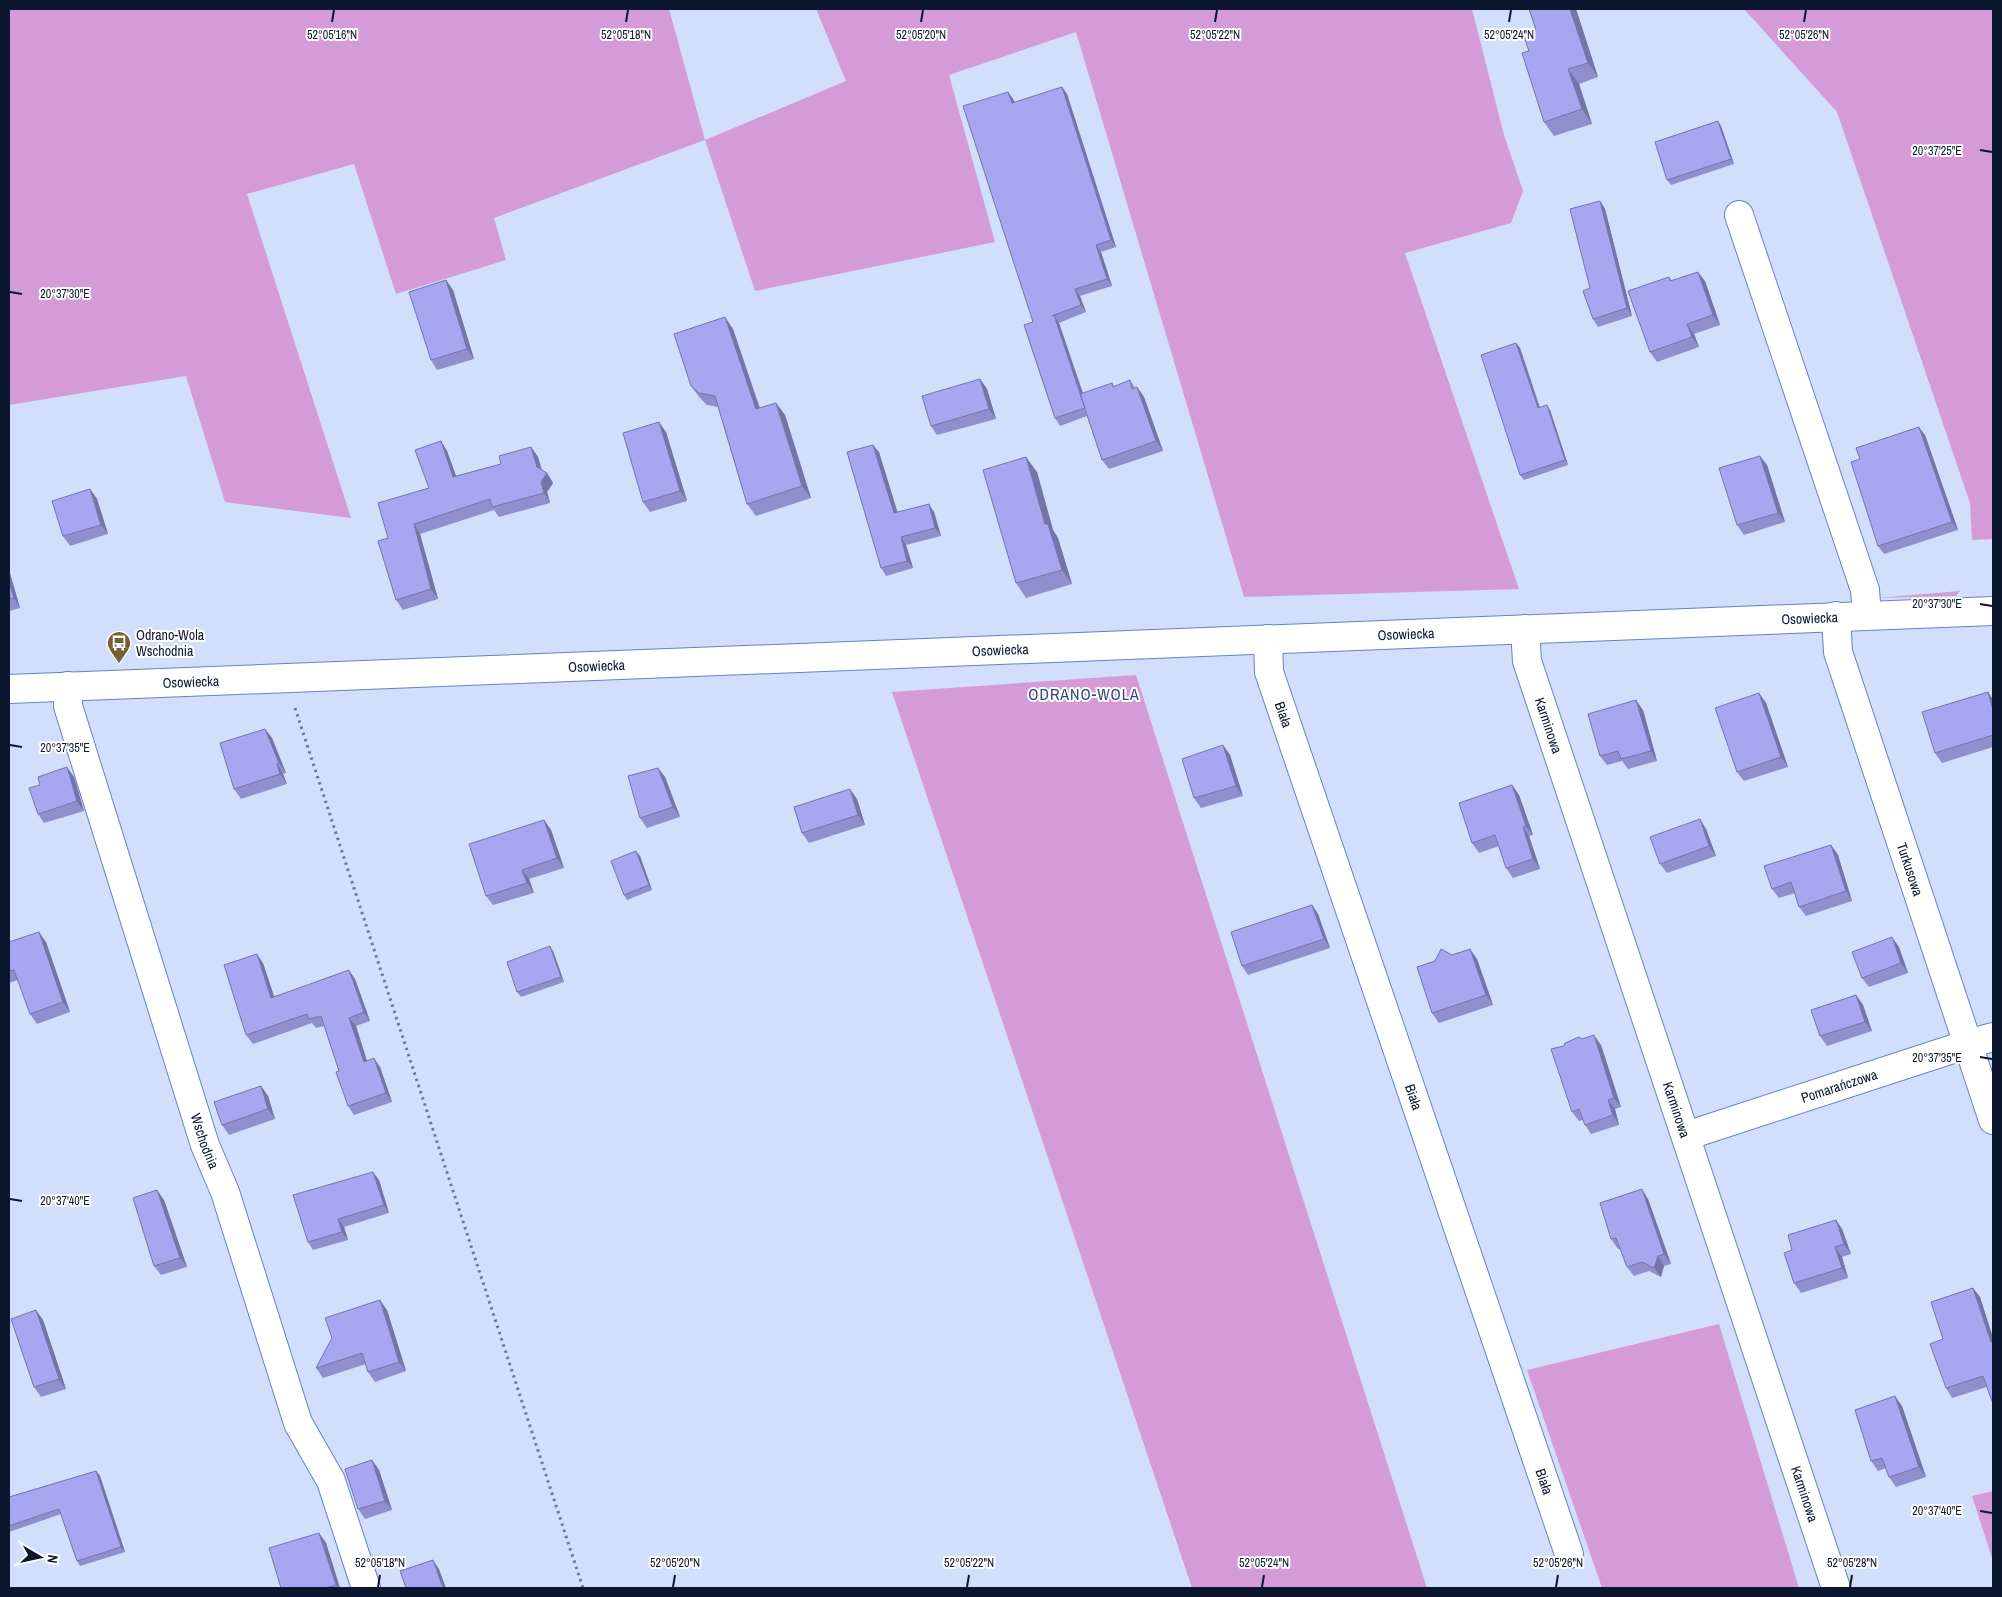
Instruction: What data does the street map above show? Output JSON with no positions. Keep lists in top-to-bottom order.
{
  "streets": {
    "street": [
      "Osowiecka",
      "Biała",
      "Karminowa",
      "Turkusowa",
      "Pomarańczowa",
      "Wschodnia"
    ]
  },
  "crossings": [
    ["Osowiecka", "Biała"],
    ["Osowiecka", "Karminowa"],
    ["Osowiecka", "Turkusowa"],
    ["Osowiecka", "Wschodnia"],
    ["Karminowa", "Pomarańczowa"],
    ["Turkusowa", "Pomarańczowa"]
  ],
  "districts": ["ODRANO-WOLA"],
  "places": {
    "bus stop": ["Odrano-Wola Wschodnia"]
  },
  "north": "right",
  "coordinates": [
    "52°05'16\"N",
    "52°05'18\"N",
    "52°05'20\"N",
    "52°05'22\"N",
    "52°05'24\"N",
    "52°05'26\"N",
    "20°37'25\"E",
    "20°37'30\"E",
    "20°37'35\"E",
    "20°37'40\"E",
    "52°05'28\"N"
  ]
}
